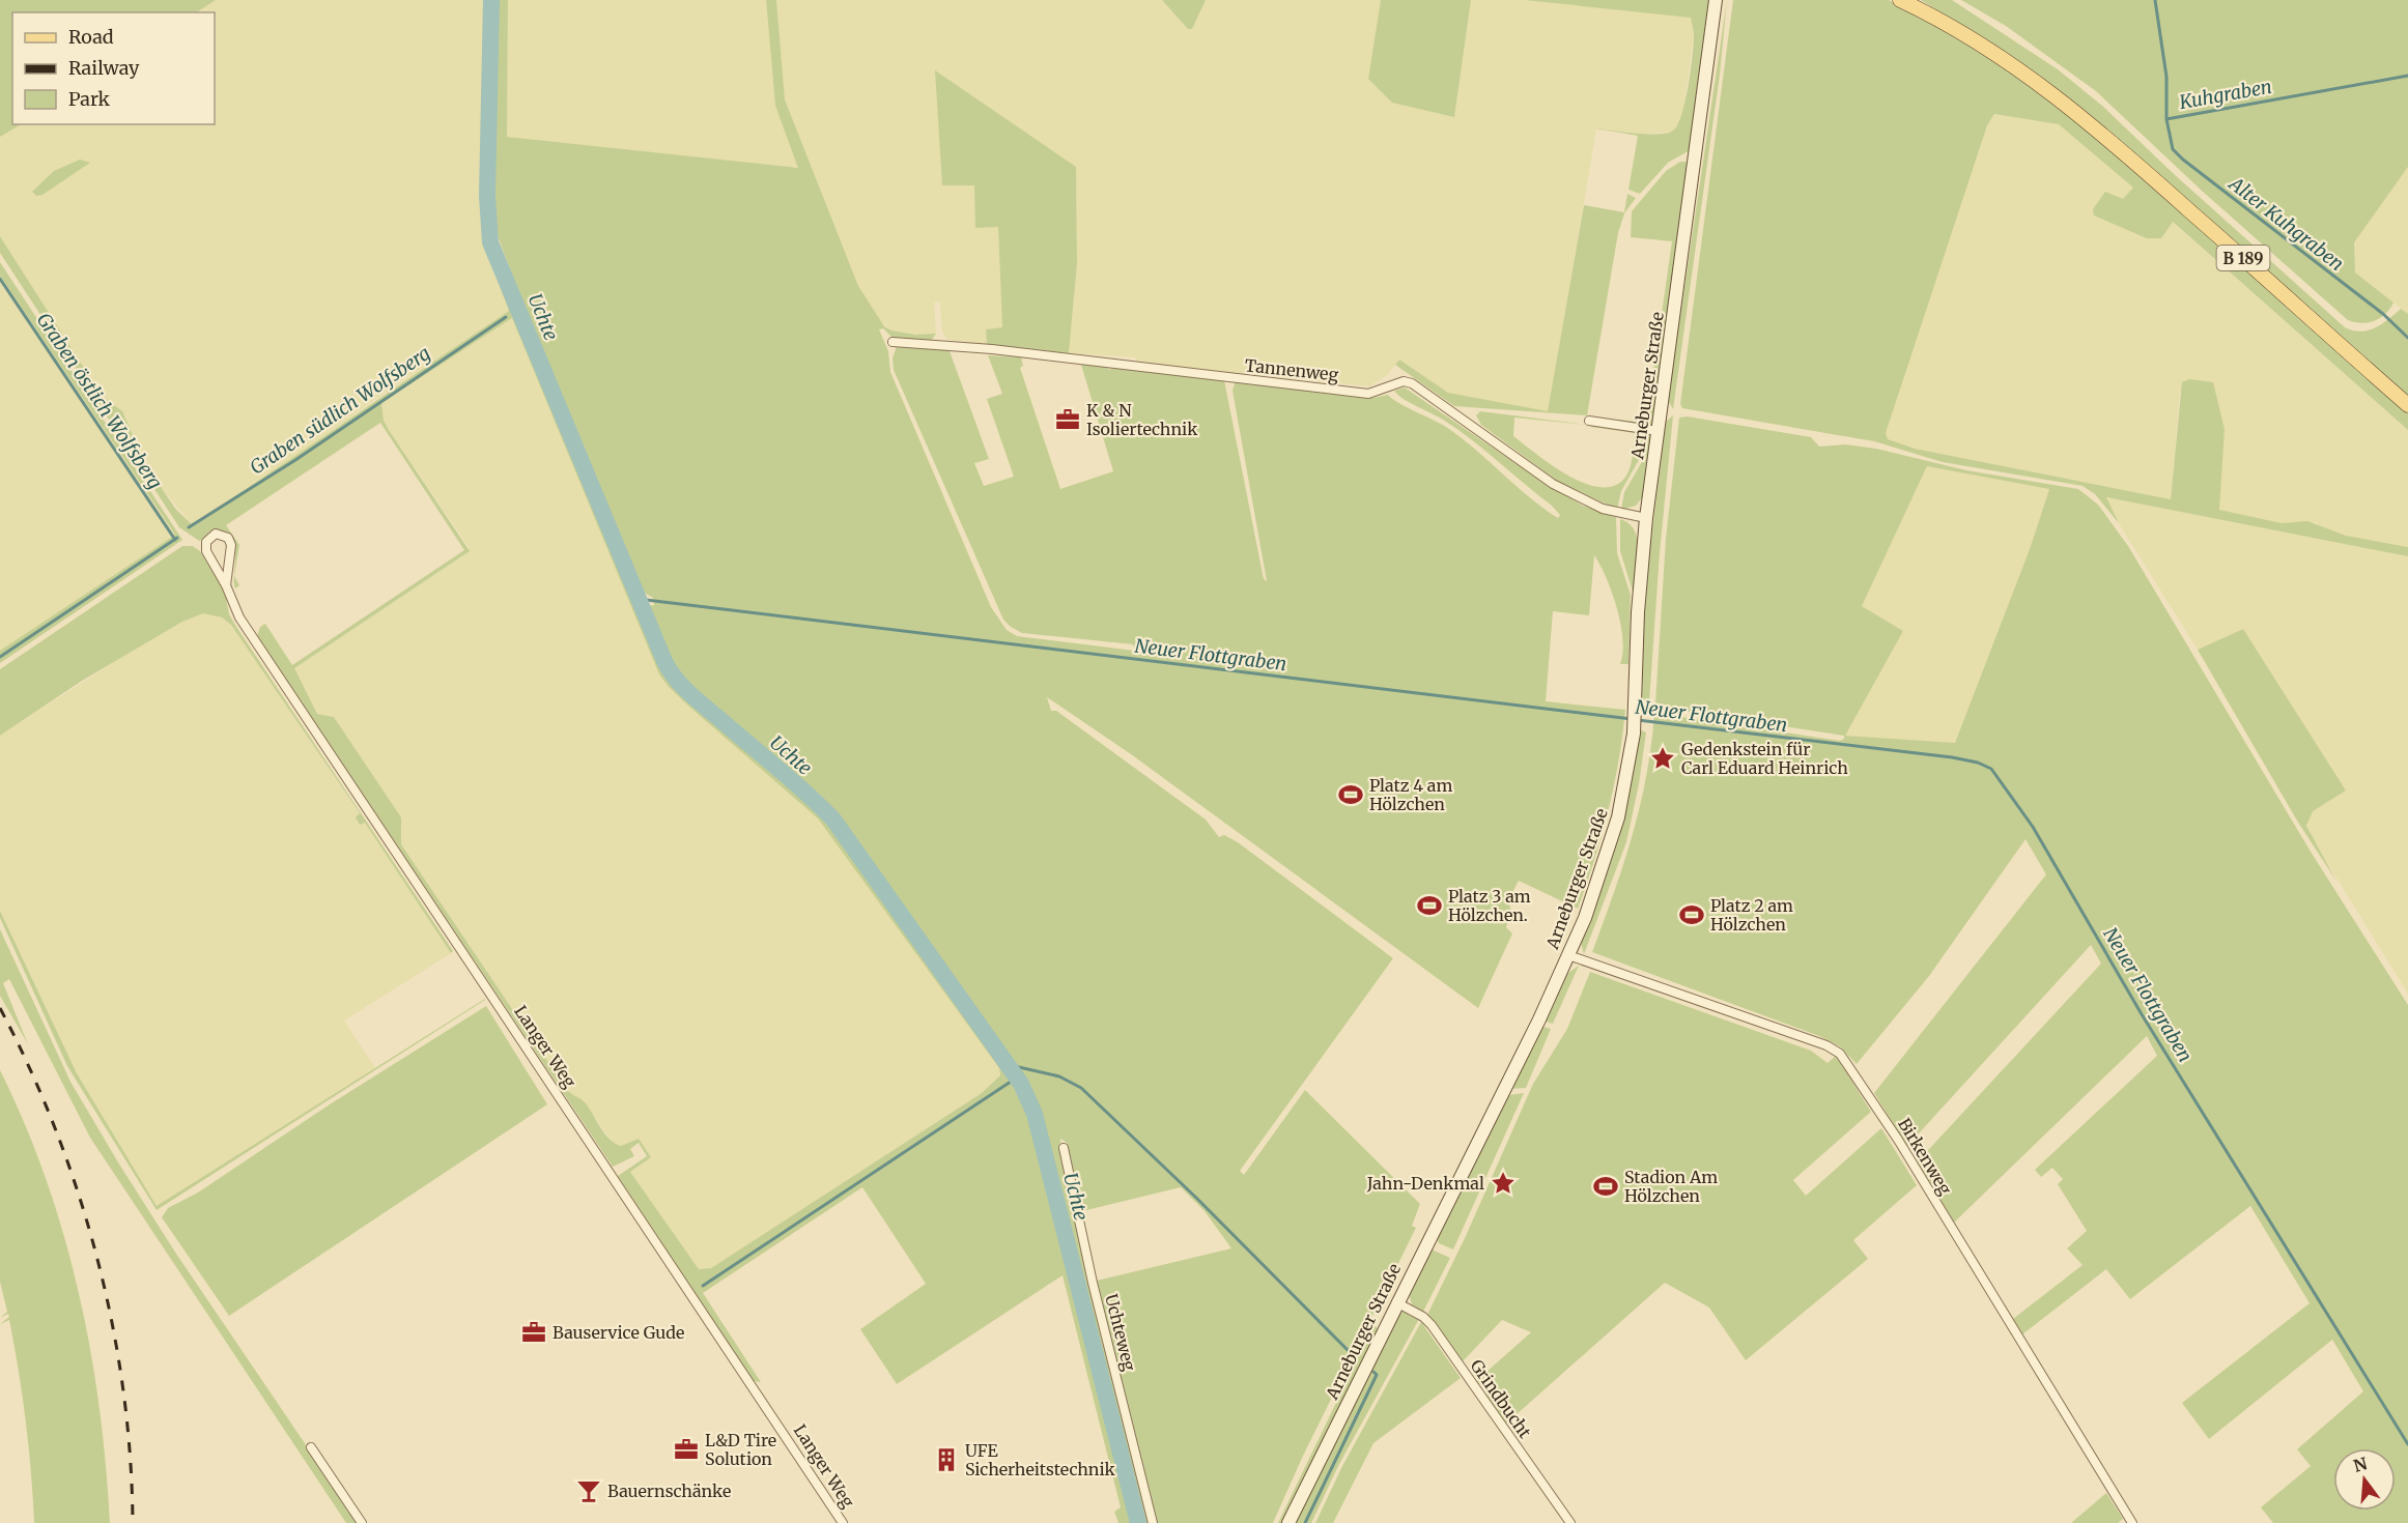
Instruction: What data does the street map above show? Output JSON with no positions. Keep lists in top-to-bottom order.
{
  "streets": {
    "main road": ["B 189", "Arneburger Straße"],
    "street": [
      "Tannenweg",
      "Langer Weg",
      "Birkenweg",
      "Uchteweg",
      "Grindbucht"
    ]
  },
  "crossings": [
    ["Tannenweg", "Arneburger Straße"],
    ["Arneburger Straße", "Birkenweg"],
    ["Arneburger Straße", "Grindbucht"]
  ],
  "water": [
    "Kuhgraben",
    "Alter Kuhgraben",
    "Uchte",
    "Graben östlich Wolfsberg",
    "Graben südlich Wolfsberg",
    "Neuer Flottgraben"
  ],
  "places": {
    "office": ["K & N Isoliertechnik", "Bauservice Gude", "L&D Tire Solution"],
    "place": ["Gedenkstein für Carl Eduard Heinrich", "Jahn-Denkmal"],
    "sports": [
      "Platz 4 am Hölzchen",
      "Platz 3 am Hölzchen.",
      "Platz 2 am Hölzchen",
      "Stadion Am Hölzchen"
    ],
    "building": ["UFE Sicherheitstechnik"],
    "bar": ["Bauernschänke"]
  },
  "legend": ["Road", "Railway", "Park"],
  "north": "top"
}
